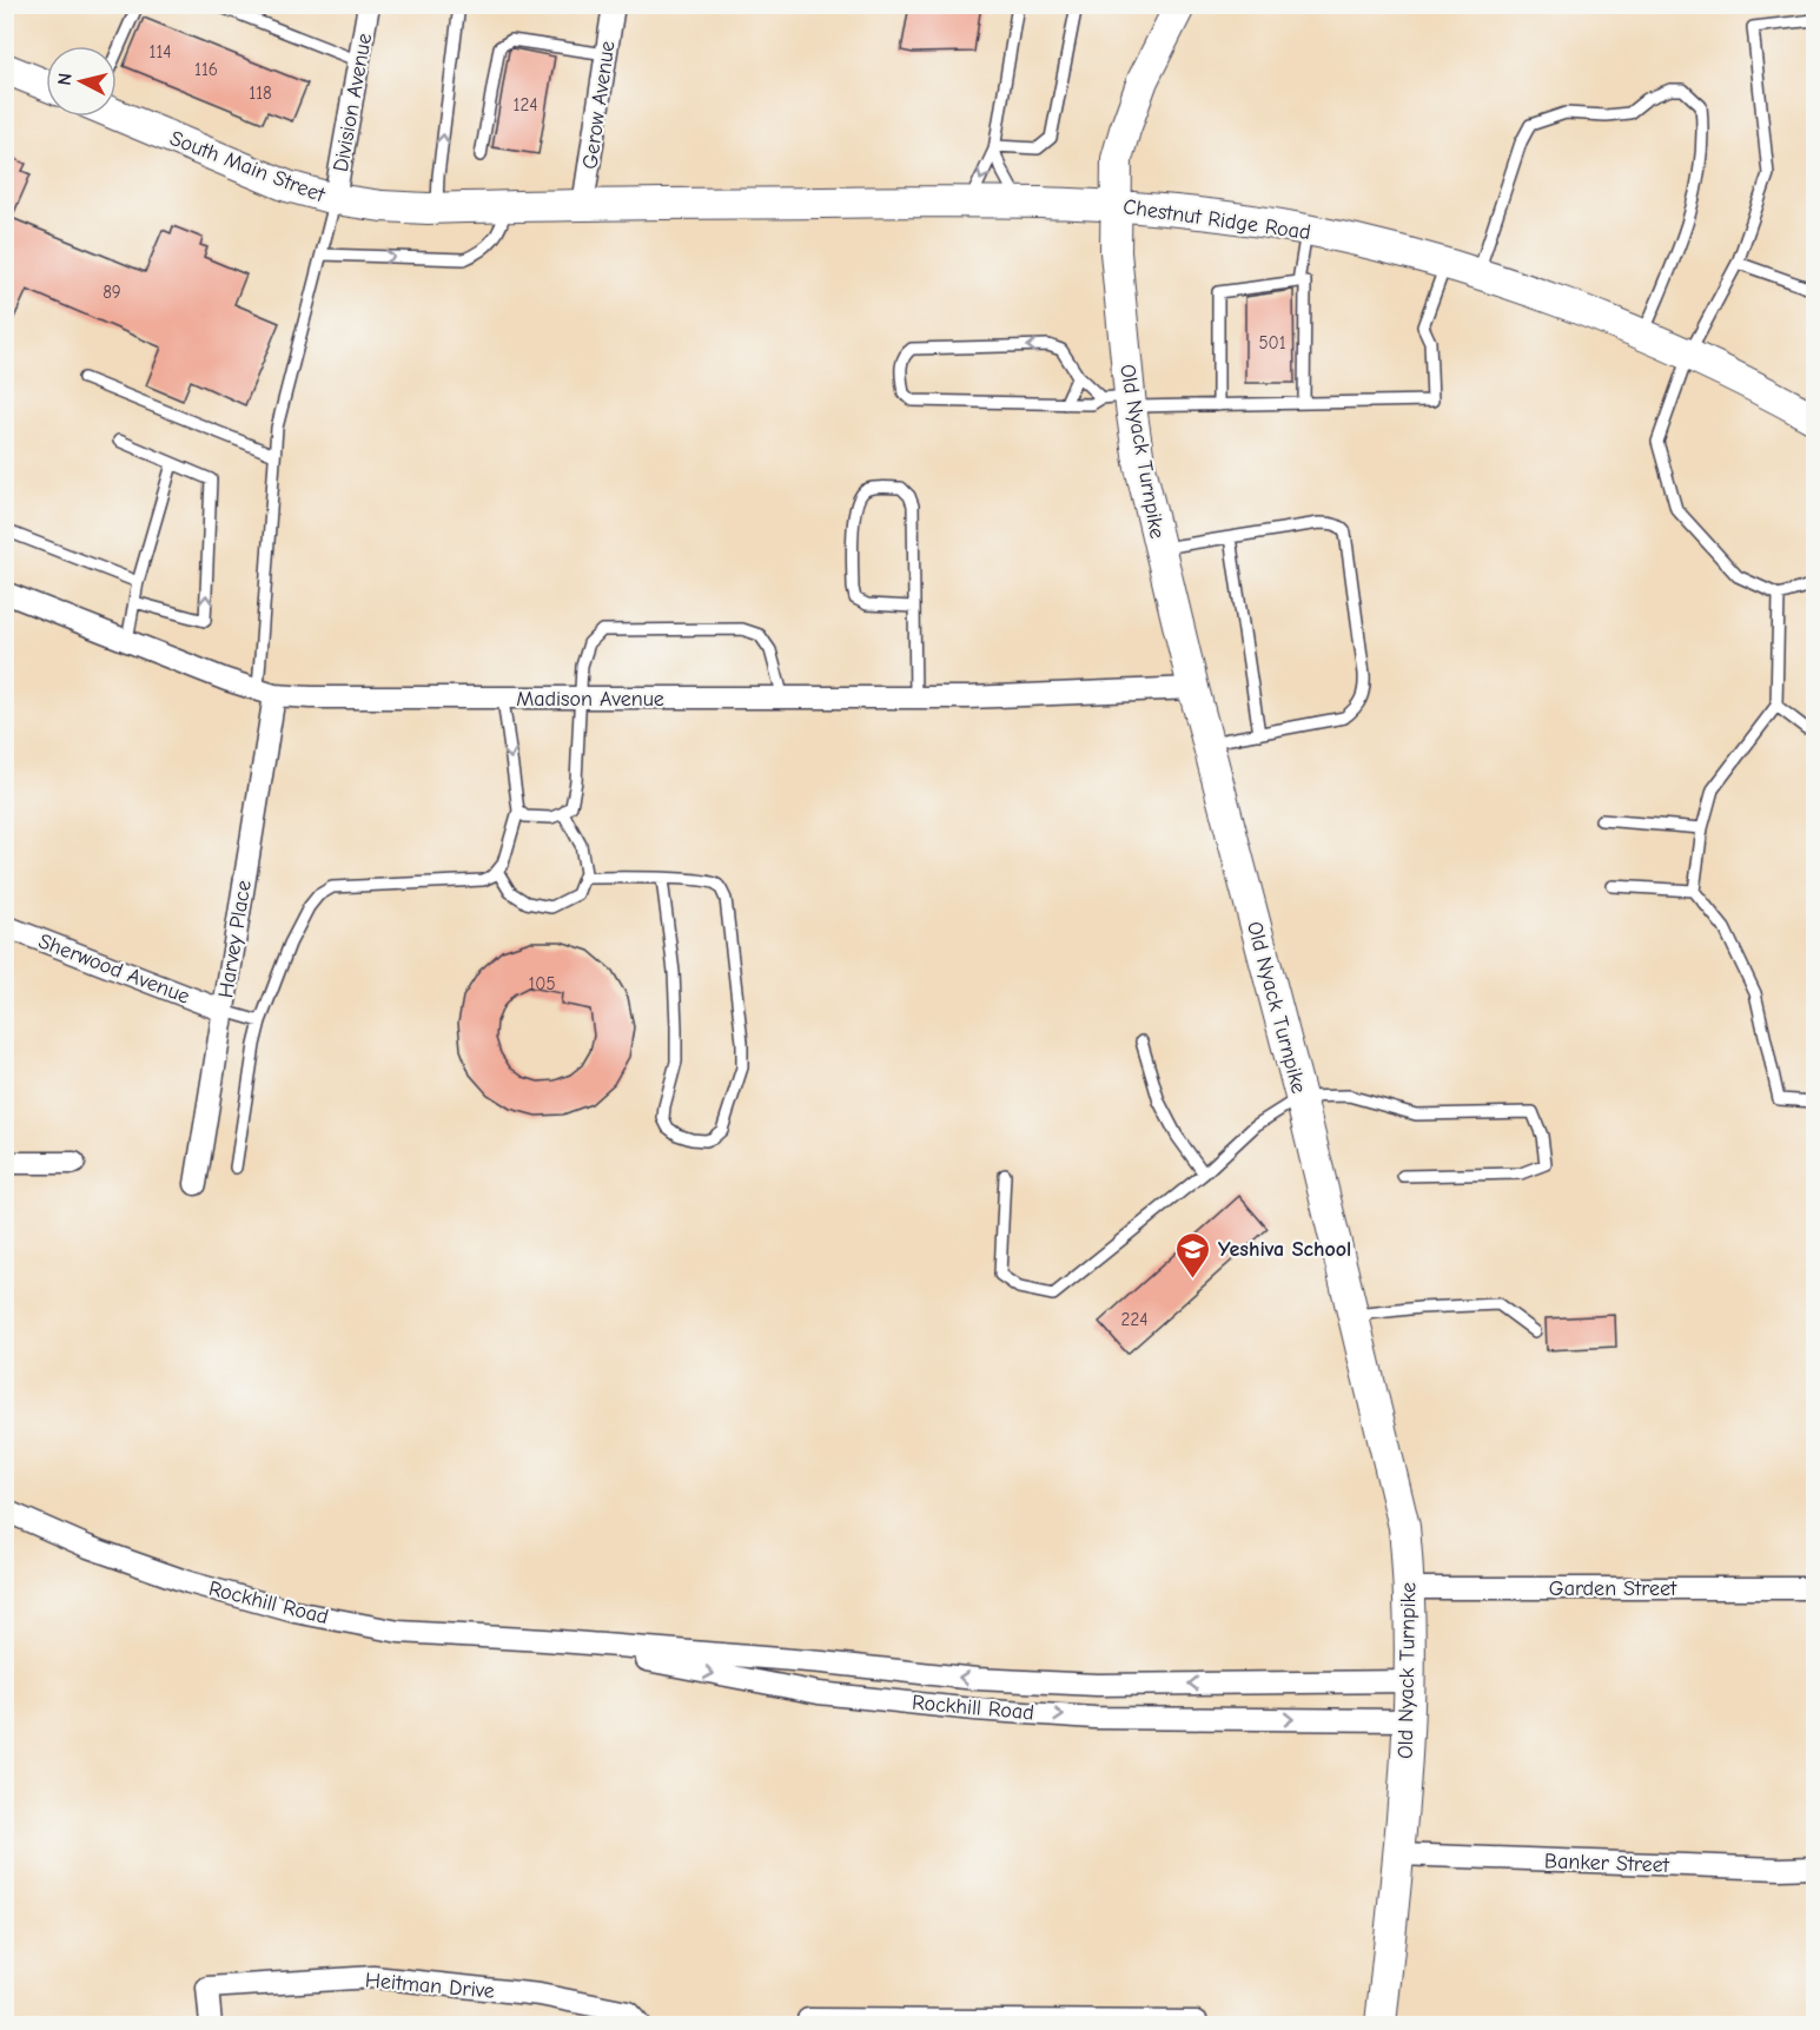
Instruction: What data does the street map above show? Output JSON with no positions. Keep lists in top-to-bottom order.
{
  "streets": {
    "street": [
      "Division Avenue",
      "Gerow Avenue",
      "South Main Street",
      "Chestnut Ridge Road",
      "Old Nyack Turnpike",
      "Madison Avenue",
      "Harvey Place",
      "Sherwood Avenue",
      "Garden Street",
      "Rockhill Road",
      "Banker Street",
      "Heitman Drive"
    ]
  },
  "crossings": [
    ["Division Avenue", "South Main Street"],
    ["Gerow Avenue", "South Main Street"],
    ["Gerow Avenue", "Chestnut Ridge Road"],
    ["South Main Street", "Chestnut Ridge Road"],
    ["Chestnut Ridge Road", "Old Nyack Turnpike"],
    ["Old Nyack Turnpike", "Madison Avenue"],
    ["Old Nyack Turnpike", "Garden Street"],
    ["Old Nyack Turnpike", "Rockhill Road"],
    ["Old Nyack Turnpike", "Banker Street"],
    ["Madison Avenue", "Harvey Place"],
    ["Harvey Place", "Sherwood Avenue"]
  ],
  "places": {
    "school or university": ["Yeshiva School"]
  },
  "house_numbers": [
    "114",
    "116",
    "118",
    "124",
    "89",
    "501",
    "105",
    "224"
  ],
  "north": "left"
}
